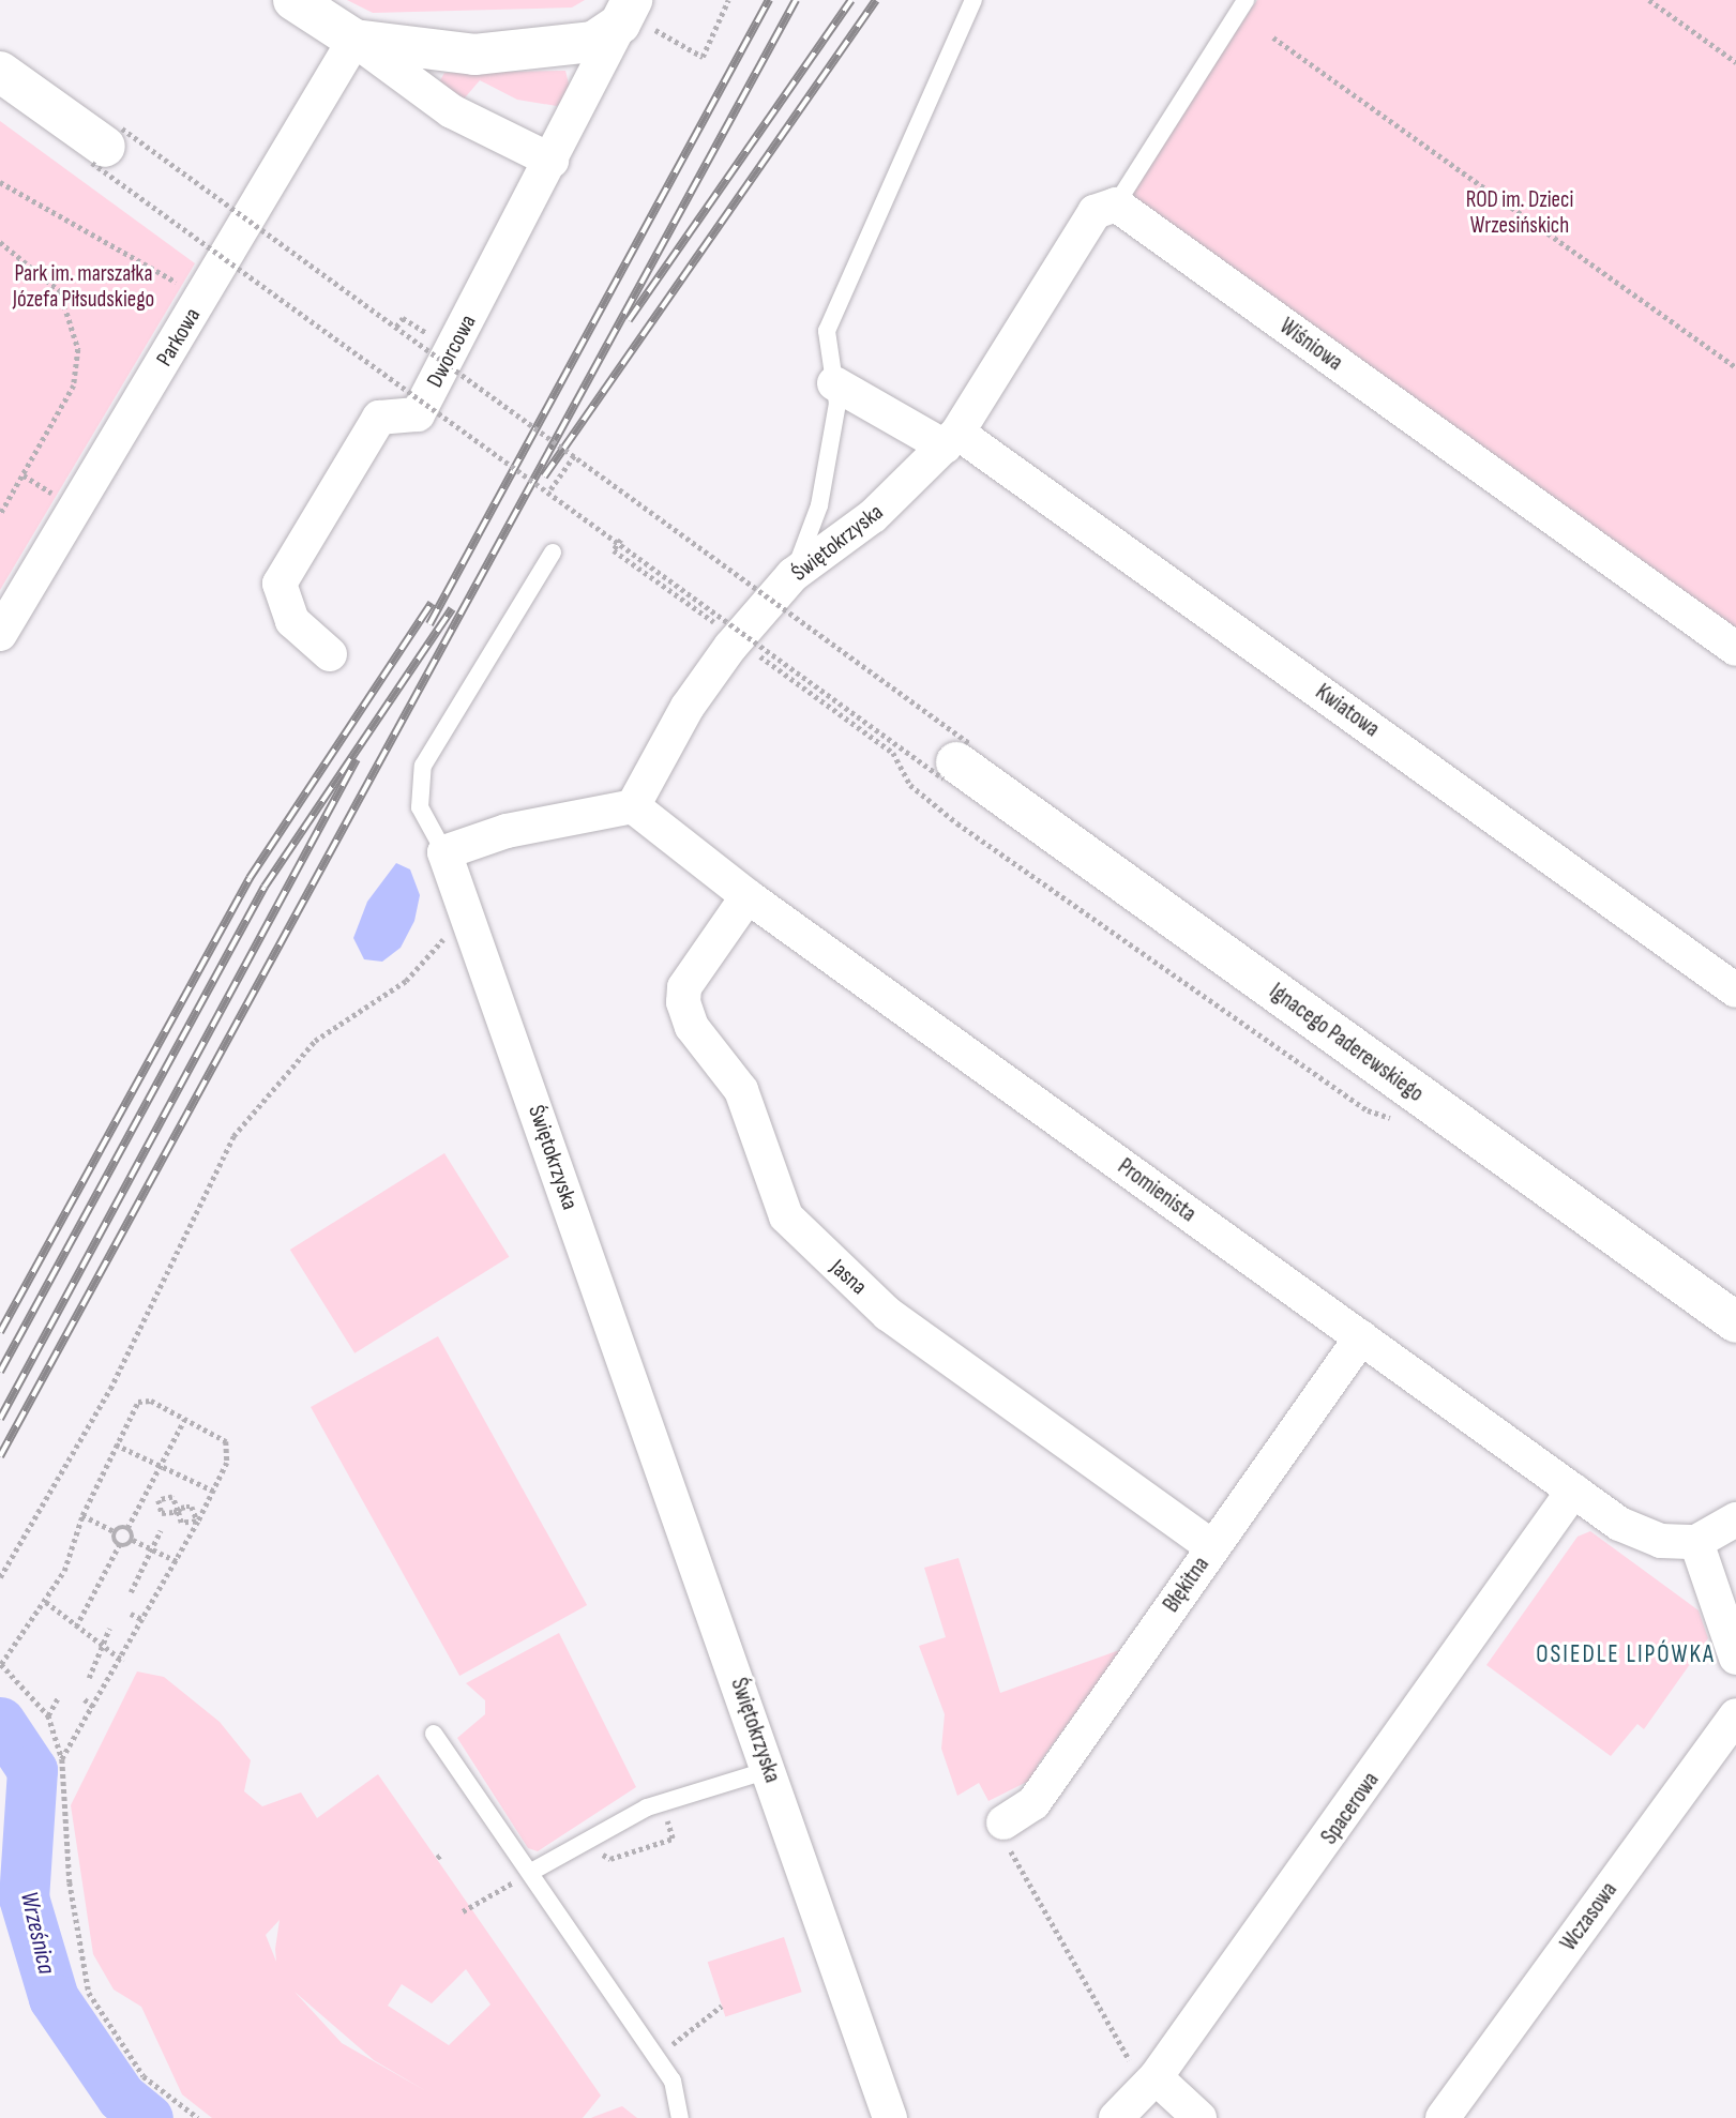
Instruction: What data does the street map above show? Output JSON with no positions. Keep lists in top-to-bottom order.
{
  "streets": {
    "street": [
      "Parkowa",
      "Wiśniowa",
      "Dworcowa",
      "Świętokrzyska",
      "Kwiatowa",
      "Ignacego Paderewskiego",
      "Promienista",
      "Jasna",
      "Błękitna",
      "Spacerowa",
      "Wczasowa"
    ]
  },
  "crossings": [
    ["Świętokrzyska", "Kwiatowa"],
    ["Świętokrzyska", "Promienista"],
    ["Promienista", "Jasna"],
    ["Promienista", "Błękitna"],
    ["Promienista", "Spacerowa"],
    ["Jasna", "Błękitna"]
  ],
  "districts": ["OSIEDLE LIPÓWKA"],
  "water": ["Wrześnica"],
  "parks": ["ROD im. Dzieci Wrzesińskich", "Park im. marszałka Józefa Piłsudskiego"]
}
